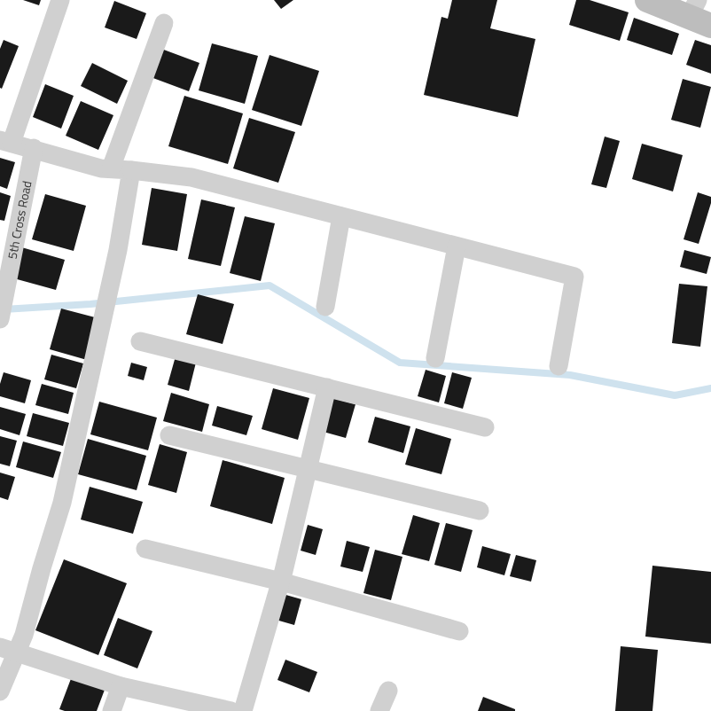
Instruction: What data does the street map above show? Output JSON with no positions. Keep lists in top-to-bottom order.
{
  "streets": {
    "street": ["5th Cross Road"]
  }
}
